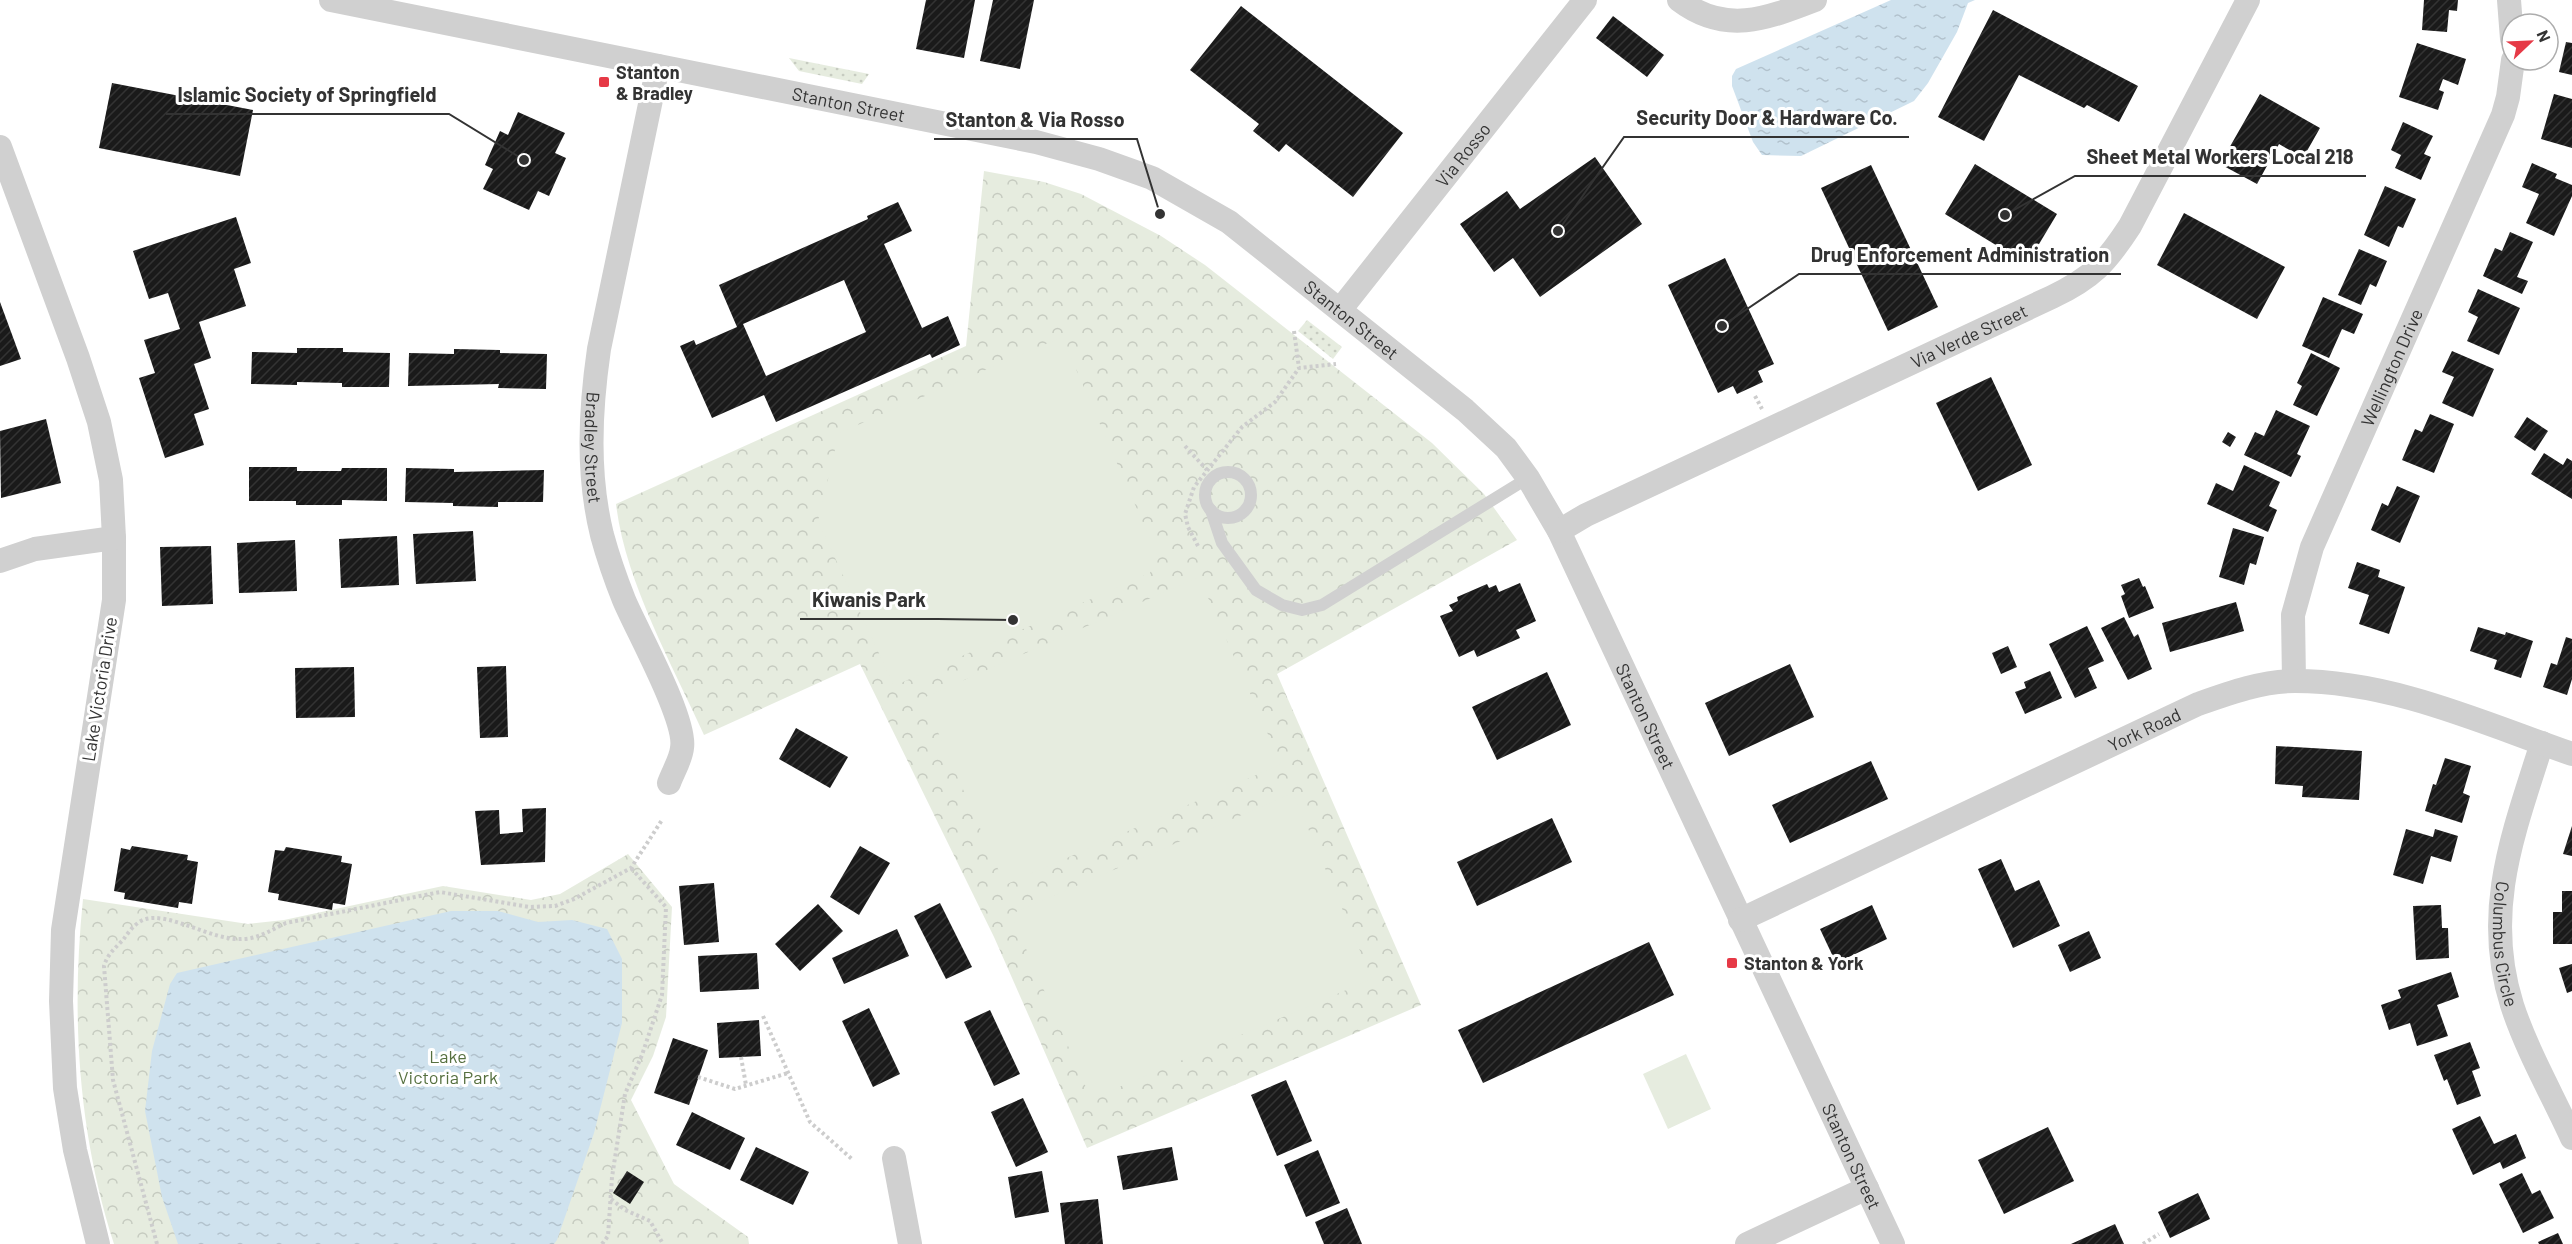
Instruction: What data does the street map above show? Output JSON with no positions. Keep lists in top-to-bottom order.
{
  "streets": {
    "street": [
      "Stanton Street",
      "Via Rosso",
      "Via Verde Street",
      "Wellington Drive",
      "Bradley Street",
      "Lake Victoria Drive",
      "York Road",
      "Columbus Circle"
    ]
  },
  "crossings": [
    ["Stanton Street", "Via Rosso"],
    ["Stanton Street", "Via Verde Street"],
    ["Stanton Street", "Bradley Street"],
    ["Stanton Street", "York Road"],
    ["Wellington Drive", "York Road"],
    ["York Road", "Columbus Circle"]
  ],
  "parks": ["Lake Victoria Park"],
  "places": {
    "transit": ["Stanton & Bradley", "Stanton & York"],
    "other": [
      "Islamic Society of Springfield",
      "Stanton & Via Rosso",
      "Sheet Metal Workers Local 218",
      "Security Door & Hardware Co.",
      "Drug Enforcement Administration",
      "Kiwanis Park"
    ]
  },
  "north": "top right"
}
